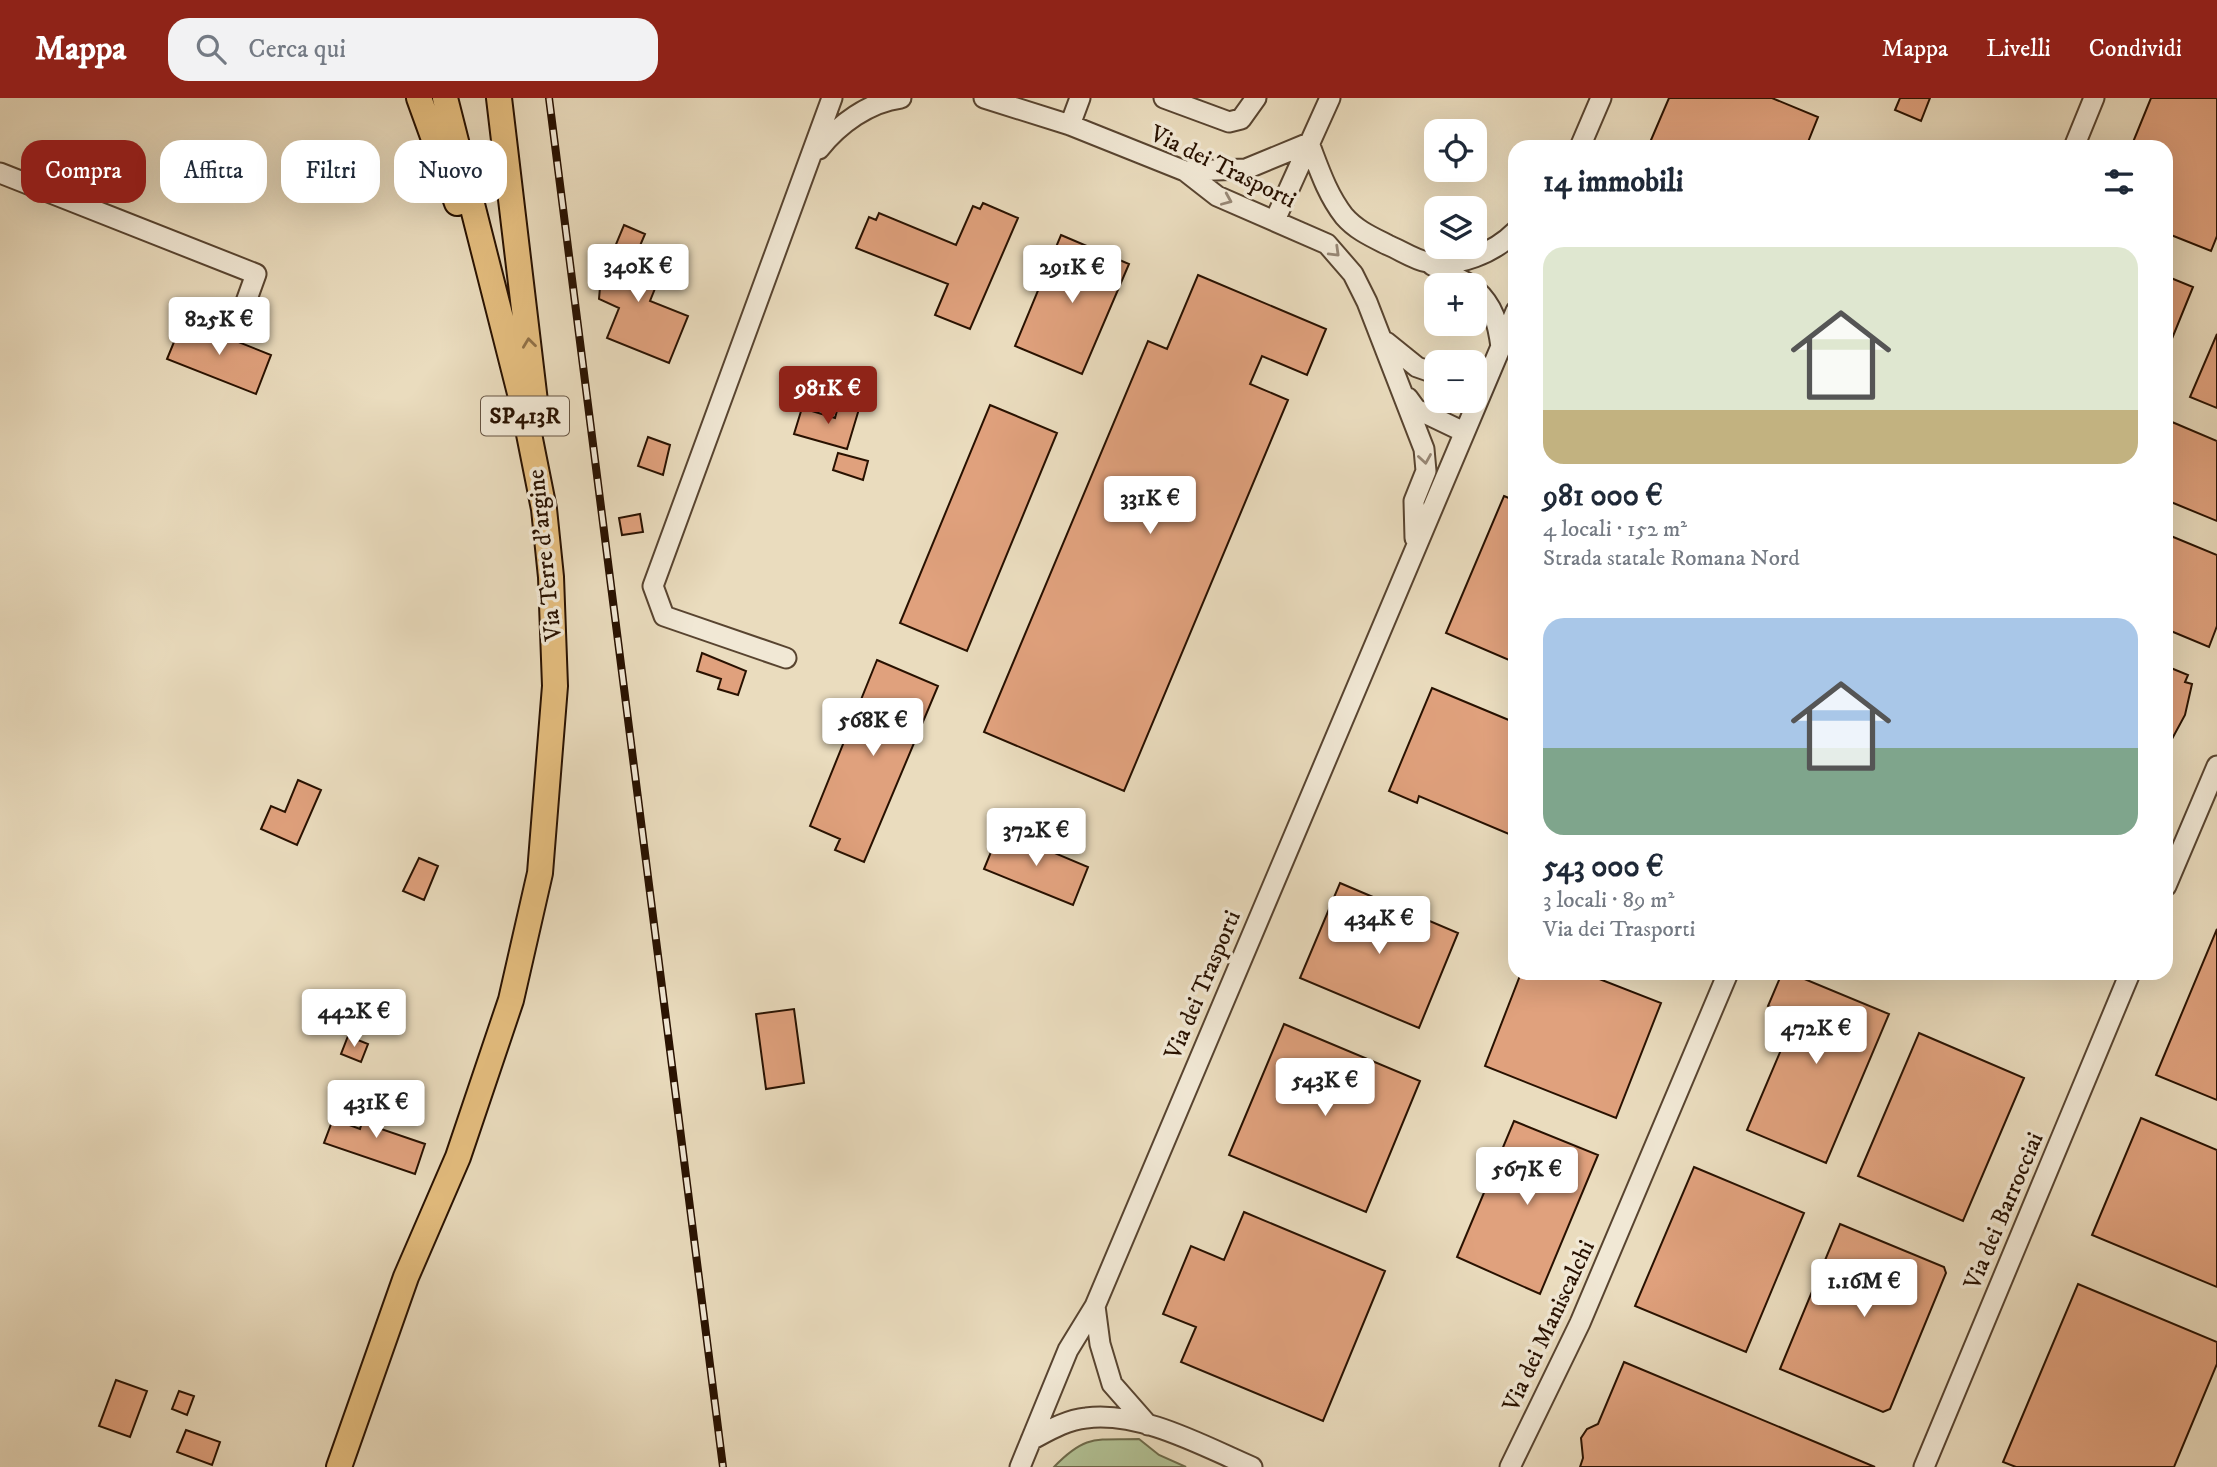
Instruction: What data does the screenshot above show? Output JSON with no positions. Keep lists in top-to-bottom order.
{
  "streets": {
    "main road": ["SP413R", "Via Terre d'argine"],
    "street": ["Via dei Trasporti", "Via dei Barrocciai", "Via dei Maniscalchi"]
  },
  "crossings": [
    ["SP413R", "Via Terre d'argine"]
  ],
  "page": {
    "header": "Mappa",
    "search": "Cerca qui",
    "nav": ["Mappa", "Livelli", "Condividi"],
    "map_buttons": ["+", "−"],
    "chip": [
      "Compra",
      "Affitta",
      "Filtri",
      "Nuovo"
    ],
    "heading": "14 immobili",
    "list": [
      {
        "name": "981 000 €",
        "note": "4 locali · 152 m² · Strada statale Romana Nord"
      },
      {
        "name": "543 000 €",
        "note": "3 locali · 89 m² · Via dei Trasporti"
      }
    ],
    "price": [
      "340K €",
      "291K €",
      "825K €",
      "981K €",
      "331K €",
      "568K €",
      "372K €",
      "434K €",
      "442K €",
      "472K €",
      "543K €",
      "431K €",
      "567K €",
      "1.16M €"
    ]
  }
}
